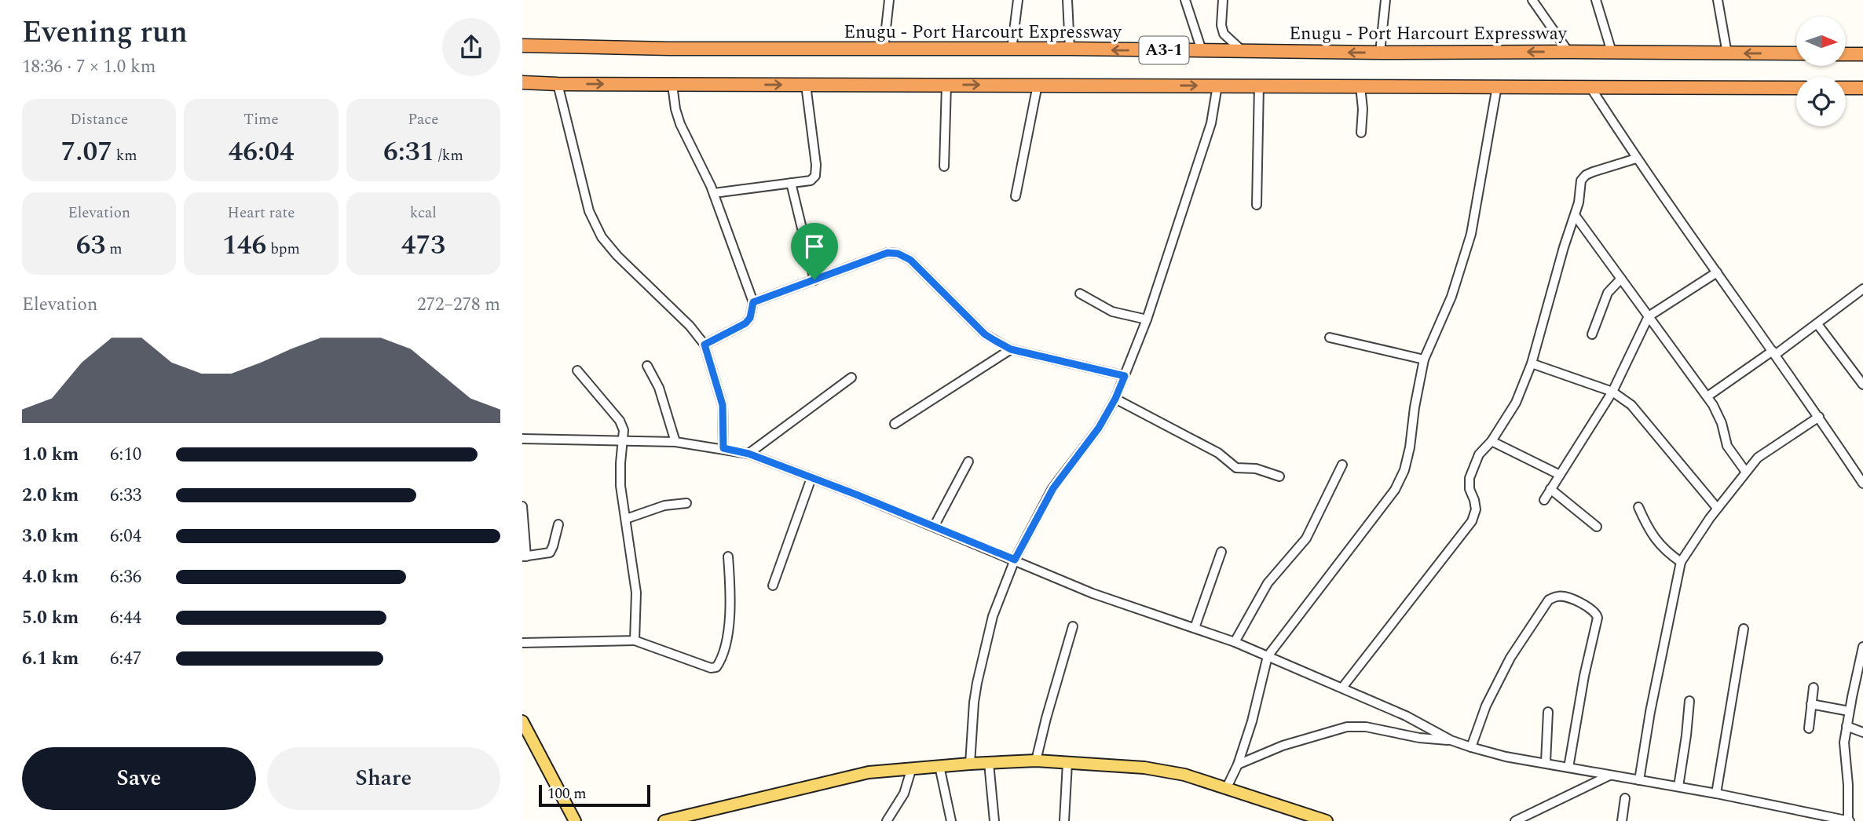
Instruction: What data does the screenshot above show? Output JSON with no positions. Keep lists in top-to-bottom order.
{
  "streets": {
    "highway": ["Enugu - Port Harcourt Expressway", "A3-1"]
  },
  "scale_bar": "100 m",
  "north": "right",
  "page": {
    "heading": ["Evening run", "18:36 · 7 × 1.0 km"],
    "stats": [
      ["Distance", "7.07 km"],
      ["Time", "46:04"],
      ["Pace", "6:31 /km"],
      ["Elevation", "63 m"],
      ["Heart rate", "146 bpm"],
      ["kcal", "473"]
    ],
    "chart": ["Elevation", "272–278 m"],
    "list": [
      {
        "name": "1.0 km",
        "note": "6:10"
      },
      {
        "name": "2.0 km",
        "note": "6:33"
      },
      {
        "name": "3.0 km",
        "note": "6:04"
      },
      {
        "name": "4.0 km",
        "note": "6:36"
      },
      {
        "name": "5.0 km",
        "note": "6:44"
      },
      {
        "name": "6.1 km",
        "note": "6:47"
      }
    ],
    "buttons": ["Save", "Share"],
    "scale": "100 m"
  }
}
